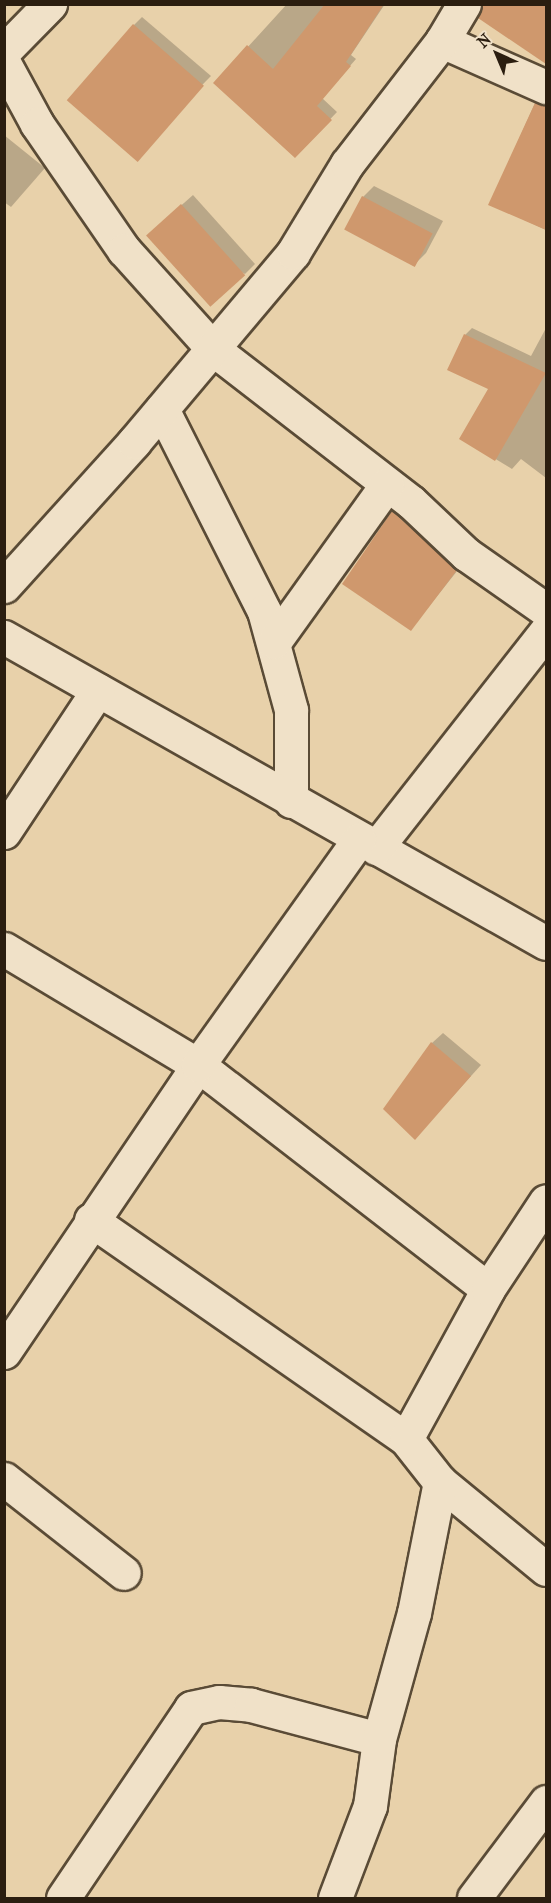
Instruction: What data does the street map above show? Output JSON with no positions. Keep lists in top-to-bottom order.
{
  "north": "top left"
}
